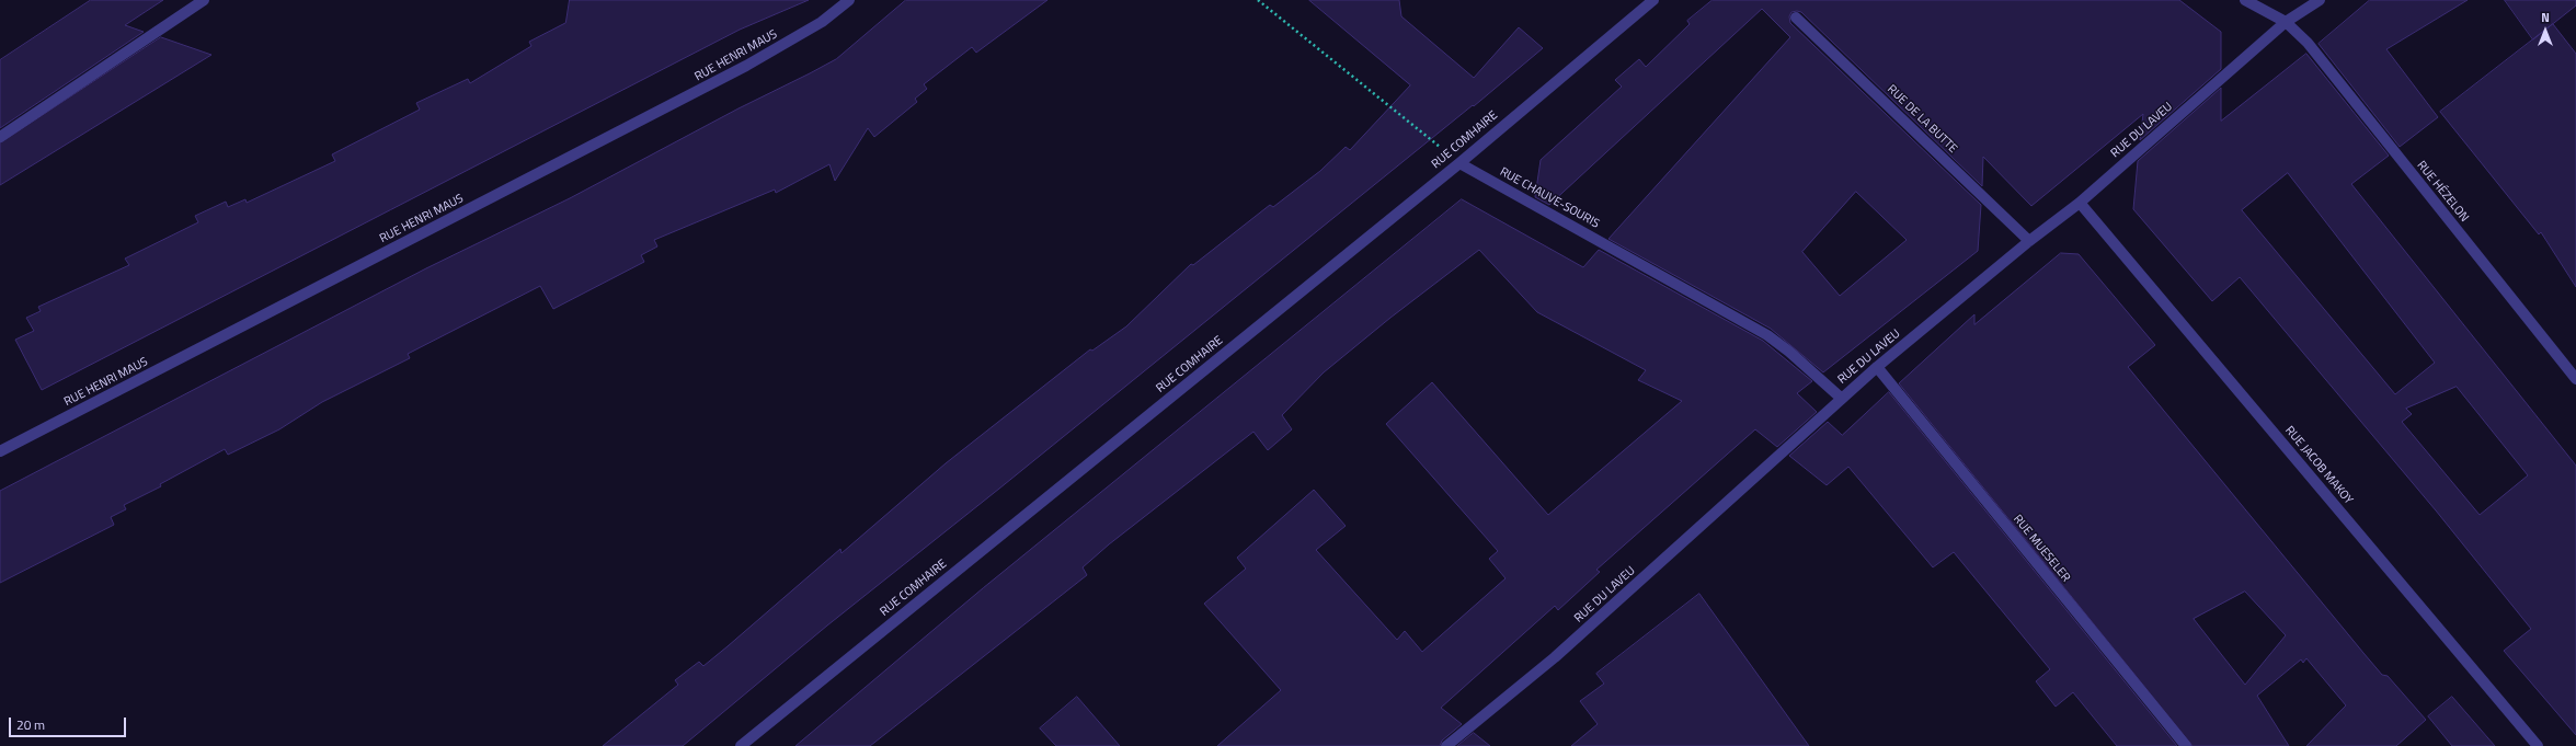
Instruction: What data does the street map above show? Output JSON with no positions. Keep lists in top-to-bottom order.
{
  "streets": {
    "street": [
      "RUE HENRI MAUS",
      "RUE DE LA BUTTE",
      "RUE DU LAVEU",
      "RUE COMHAIRE",
      "RUE HÉZELON",
      "RUE CHAUVE-SOURIS",
      "RUE JACOB MAKOY",
      "RUE MUESELER"
    ]
  },
  "crossings": [
    ["RUE DE LA BUTTE", "RUE DU LAVEU"],
    ["RUE DU LAVEU", "RUE HÉZELON"],
    ["RUE DU LAVEU", "RUE CHAUVE-SOURIS"],
    ["RUE DU LAVEU", "RUE JACOB MAKOY"],
    ["RUE DU LAVEU", "RUE MUESELER"],
    ["RUE COMHAIRE", "RUE CHAUVE-SOURIS"]
  ],
  "scale_bar": "20 m",
  "north": "top"
}
